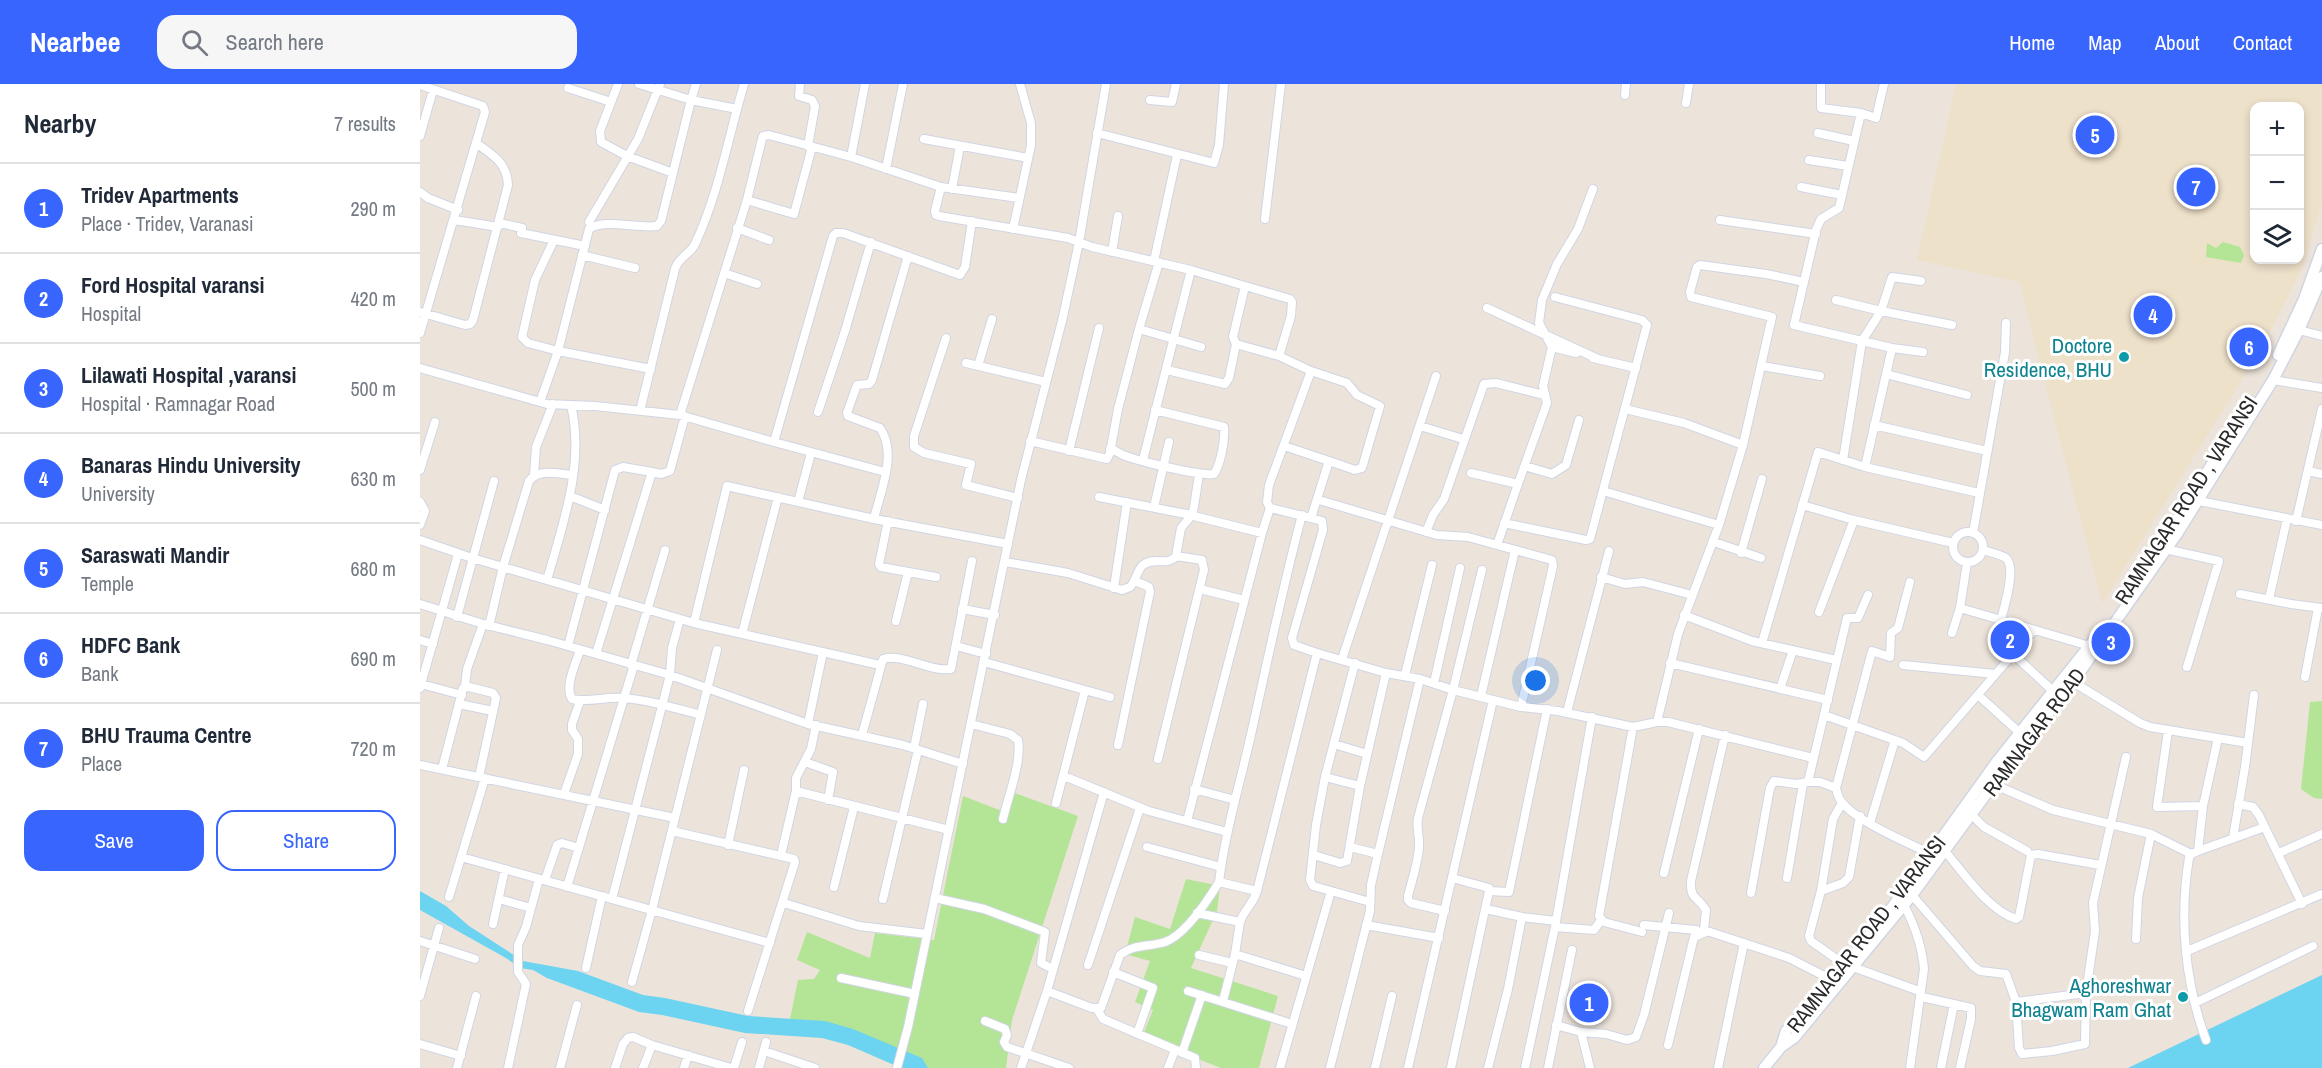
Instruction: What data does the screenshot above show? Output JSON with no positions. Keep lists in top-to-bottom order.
{
  "streets": {
    "main road": ["RAMNAGAR ROAD , VARANSI", "RAMNAGAR ROAD"]
  },
  "crossings": [
    ["RAMNAGAR ROAD , VARANSI", "RAMNAGAR ROAD"]
  ],
  "places": ["Doctore Residence, BHU", "Aghoreshwar Bhagwam Ram Ghat"],
  "page": {
    "header": "Nearbee",
    "search": "Search here",
    "nav": [
      "Home",
      "Map",
      "About",
      "Contact"
    ],
    "heading": ["Nearby", "7 results"],
    "map_buttons": ["+", "−"],
    "pins": [
      "5",
      "7",
      "4",
      "6",
      "2",
      "3",
      "1"
    ],
    "list": [
      {
        "mark": "1",
        "name": "Tridev Apartments",
        "note": "Place · Tridev, Varanasi",
        "value": "290 m"
      },
      {
        "mark": "2",
        "name": "Ford Hospital varansi",
        "note": "Hospital",
        "value": "420 m"
      },
      {
        "mark": "3",
        "name": "Lilawati Hospital ,varansi",
        "note": "Hospital · Ramnagar Road",
        "value": "500 m"
      },
      {
        "mark": "4",
        "name": "Banaras Hindu University",
        "note": "University",
        "value": "630 m"
      },
      {
        "mark": "5",
        "name": "Saraswati Mandir",
        "note": "Temple",
        "value": "680 m"
      },
      {
        "mark": "6",
        "name": "HDFC Bank",
        "note": "Bank",
        "value": "690 m"
      },
      {
        "mark": "7",
        "name": "BHU Trauma Centre",
        "note": "Place",
        "value": "720 m"
      }
    ],
    "buttons": ["Save", "Share"]
  }
}
